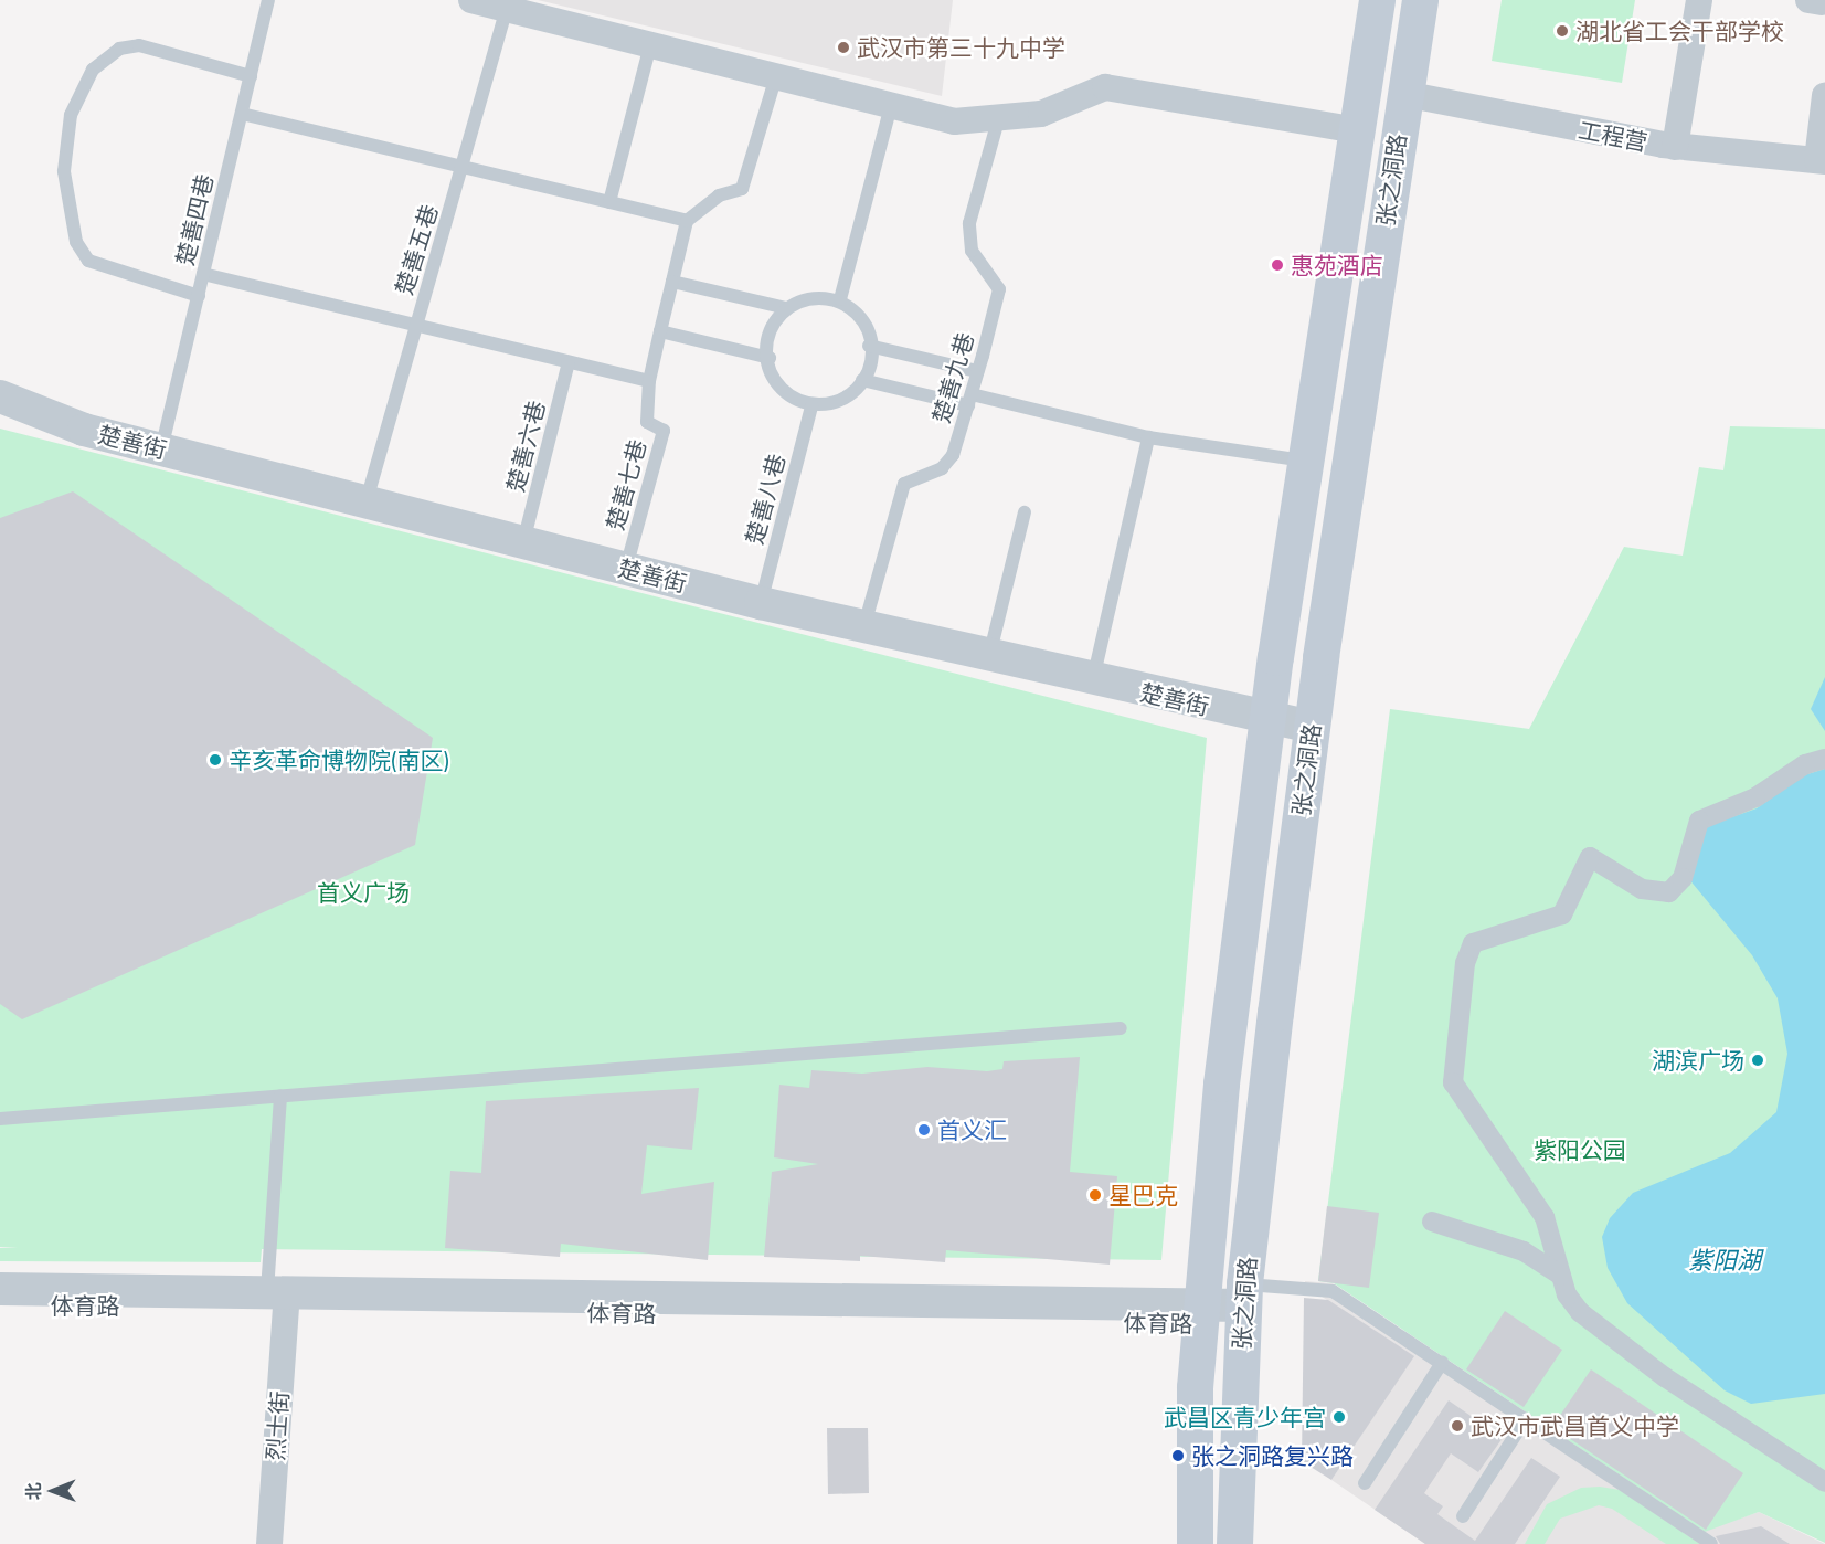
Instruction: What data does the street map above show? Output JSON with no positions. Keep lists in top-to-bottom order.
{
  "streets": {
    "main road": ["张之洞路"],
    "street": [
      "工程营",
      "楚善街",
      "体育路",
      "烈士街"
    ],
    "lane": [
      "楚善四巷",
      "楚善五巷",
      "楚善九巷",
      "楚善六巷",
      "楚善七巷",
      "楚善八巷"
    ]
  },
  "crossings": [
    ["工程营", "张之洞路"],
    ["张之洞路", "楚善街"],
    ["楚善四巷", "楚善街"],
    ["楚善五巷", "楚善街"],
    ["楚善九巷", "楚善街"],
    ["楚善街", "楚善六巷"],
    ["楚善街", "楚善七巷"],
    ["楚善街", "楚善八巷"],
    ["体育路", "烈士街"]
  ],
  "water": ["紫阳湖"],
  "parks": ["首义广场", "紫阳公园"],
  "places": [
    "湖北省工会干部学校",
    "武汉市第三十九中学",
    "惠苑酒店",
    "辛亥革命博物院(南区)",
    "湖滨广场",
    "首义汇",
    "星巴克",
    "武昌区青少年宫",
    "武汉市武昌首义中学",
    "张之洞路复兴路"
  ],
  "north": "left"
}
